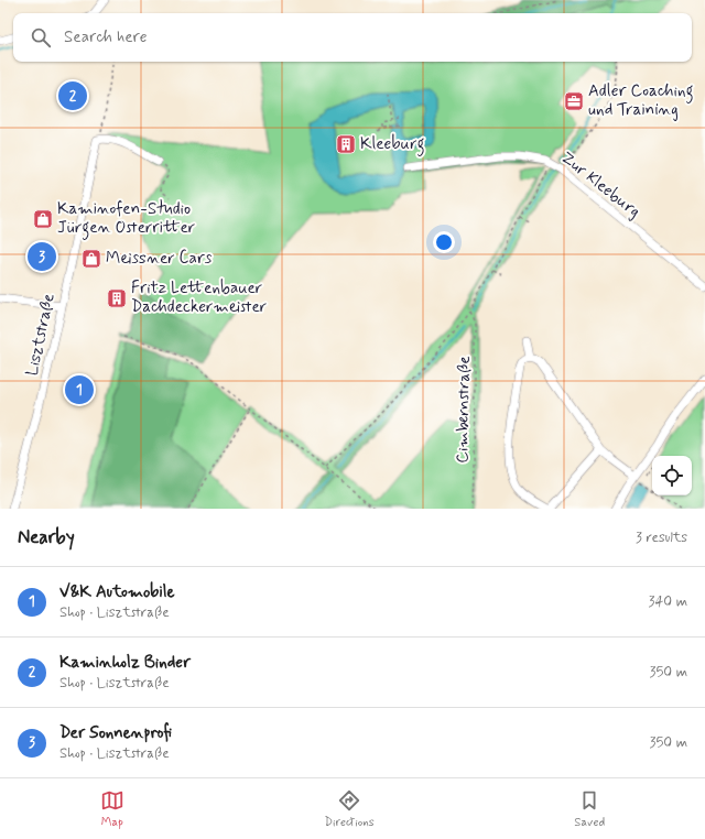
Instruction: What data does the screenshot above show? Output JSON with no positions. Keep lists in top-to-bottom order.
{
  "streets": {
    "street": ["Zur Kleeburg", "Lisztstraße"],
    "path": ["Cimbernstraße"]
  },
  "places": {
    "office": ["Adler Coaching und Training"],
    "building": ["Kleeburg", "Fritz Lettenbauer Dachdeckermeister"],
    "shop": ["Kaminofen-Studio Jürgen Osterritter", "Meissner Cars"]
  },
  "page": {
    "search": "Search here",
    "pins": ["2", "3", "1"],
    "heading": ["Nearby", "3 results"],
    "list": [
      {
        "mark": "1",
        "name": "V&K Automobile",
        "note": "Shop · Lisztstraße",
        "value": "340 m"
      },
      {
        "mark": "2",
        "name": "Kaminholz Binder",
        "note": "Shop · Lisztstraße",
        "value": "350 m"
      },
      {
        "mark": "3",
        "name": "Der Sonnenprofi",
        "note": "Shop · Lisztstraße",
        "value": "350 m"
      }
    ],
    "nav": ["Map", "Directions", "Saved"]
  }
}
